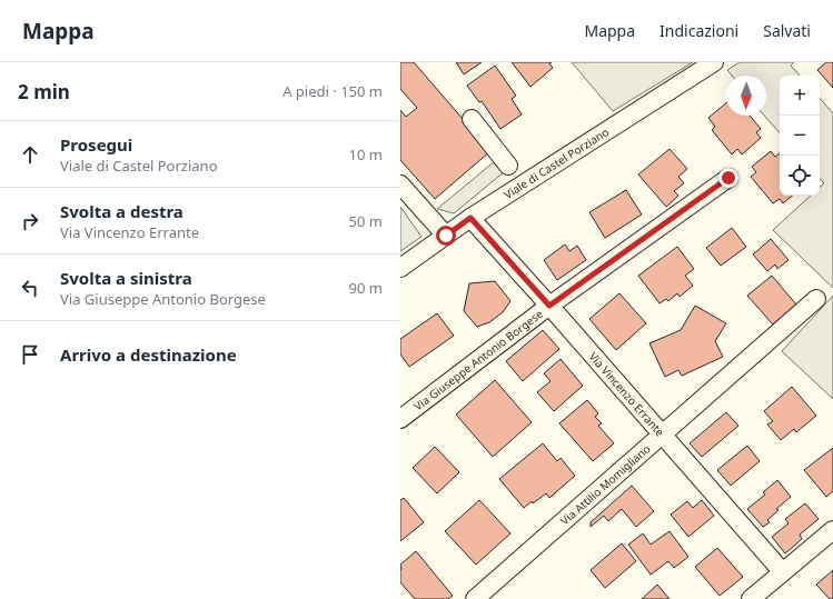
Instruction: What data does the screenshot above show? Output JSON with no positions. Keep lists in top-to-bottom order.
{
  "streets": {
    "street": [
      "Viale di Castel Porziano",
      "Via Giuseppe Antonio Borgese",
      "Via Vincenzo Errante",
      "Via Attilio Momigliano"
    ]
  },
  "crossings": [
    ["Viale di Castel Porziano", "Via Vincenzo Errante"],
    ["Via Giuseppe Antonio Borgese", "Via Vincenzo Errante"],
    ["Via Vincenzo Errante", "Via Attilio Momigliano"]
  ],
  "north": "bottom",
  "page": {
    "header": "Mappa",
    "nav": ["Mappa", "Indicazioni", "Salvati"],
    "heading": ["2 min", "A piedi · 150 m"],
    "map_buttons": ["+", "−"],
    "list": [
      ["Prosegui", "Viale di Castel Porziano", "10 m"],
      ["Svolta a destra", "Via Vincenzo Errante", "50 m"],
      ["Svolta a sinistra", "Via Giuseppe Antonio Borgese", "90 m"],
      "Arrivo a destinazione"
    ]
  }
}
